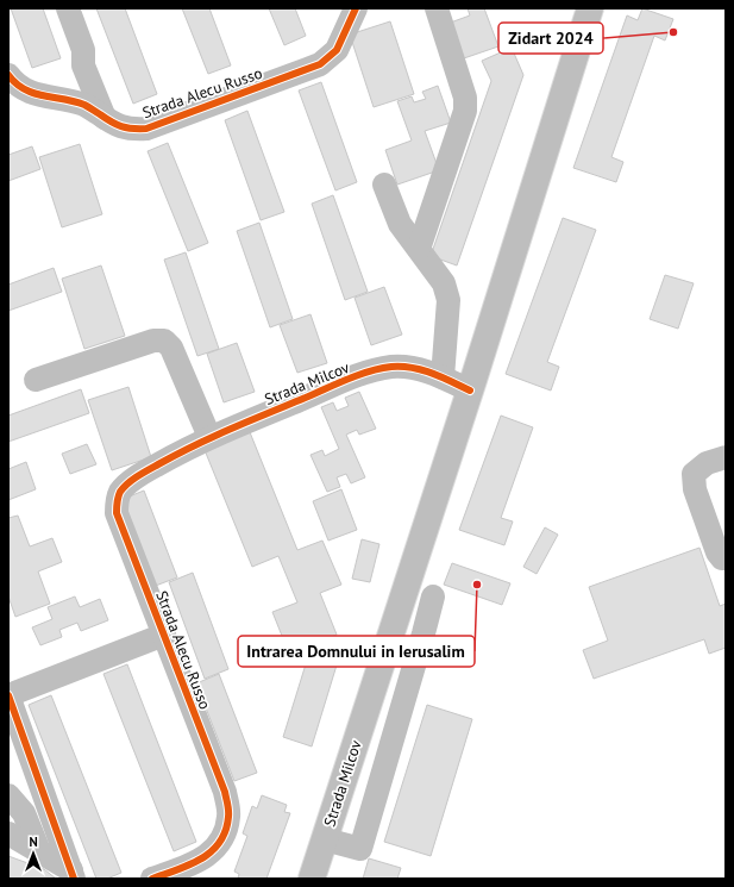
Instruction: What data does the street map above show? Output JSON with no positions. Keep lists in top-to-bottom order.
{
  "streets": {
    "main road": ["Strada Milcov"],
    "street": ["Strada Alecu Russo"]
  },
  "crossings": [
    ["Strada Alecu Russo", "Strada Milcov"]
  ],
  "places": ["Zidart 2024", "Intrarea Domnului in Ierusalim"],
  "north": "top"
}
